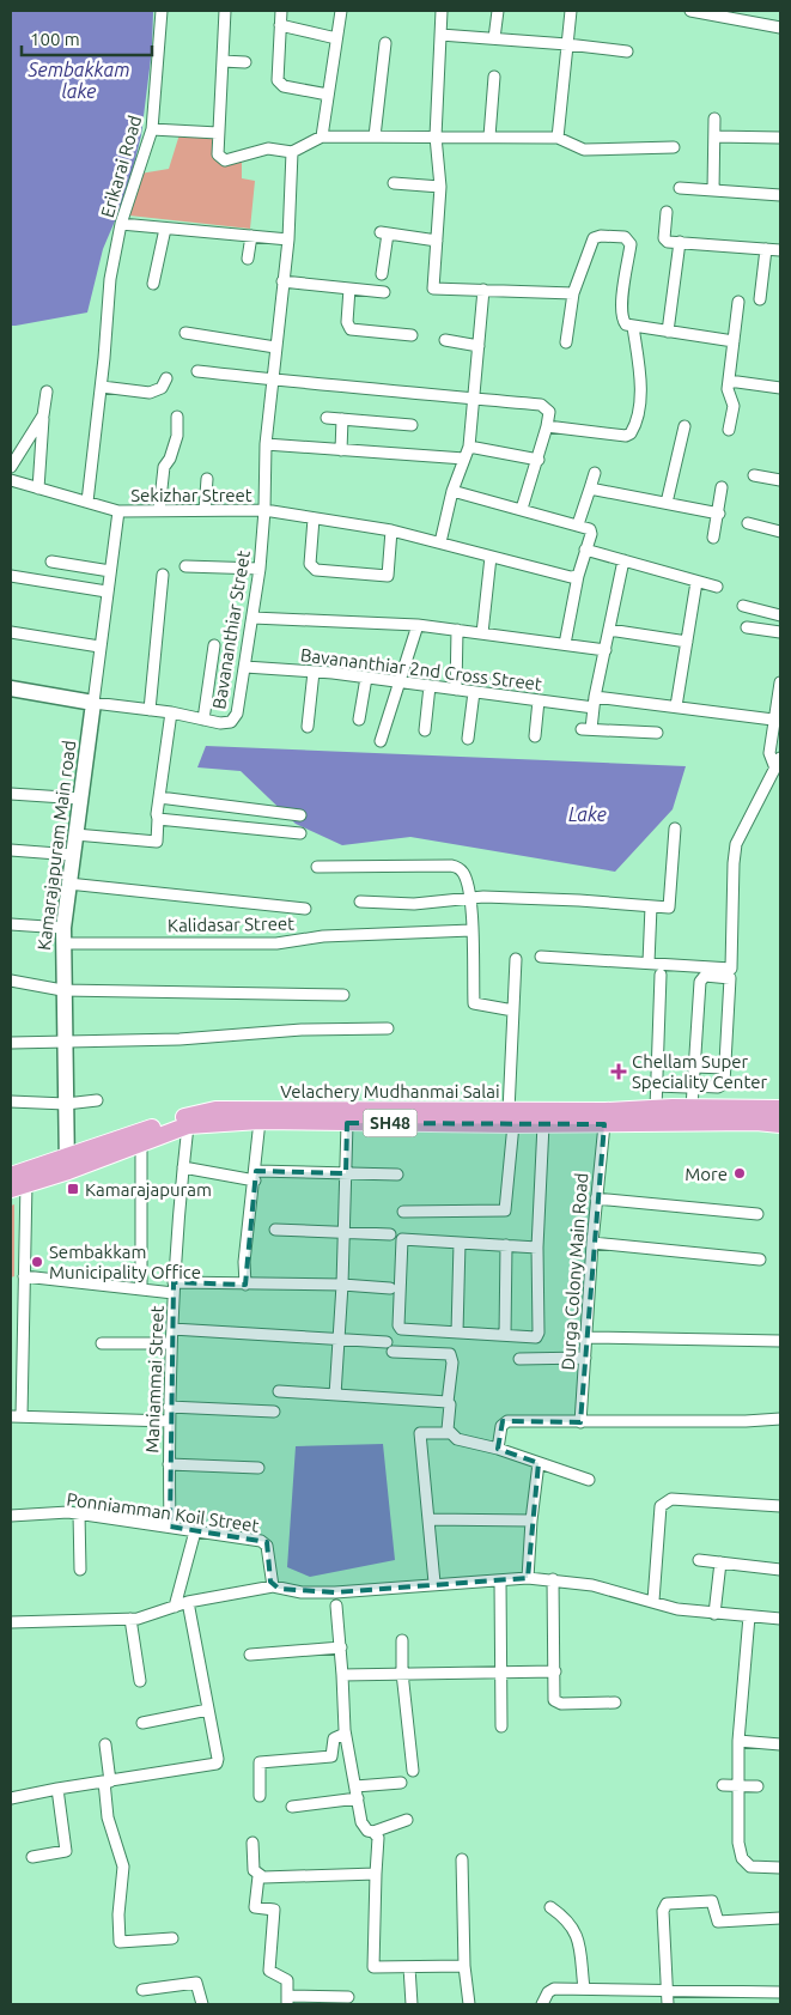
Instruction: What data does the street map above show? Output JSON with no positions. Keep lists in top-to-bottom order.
{
  "streets": {
    "main road": ["Velachery Mudhanmai Salai", "SH48"],
    "street": [
      "Erikarai Road",
      "Sekizhar Street",
      "Bavananthiar Street",
      "Bavananthiar 2nd Cross Street",
      "Kamarajapuram Main road",
      "Kalidasar Street",
      "Durga Colony Main Road",
      "Maniammai Street",
      "Ponniamman Koil Street"
    ]
  },
  "crossings": [
    ["Erikarai Road", "Sekizhar Street"],
    ["Sekizhar Street", "Bavananthiar Street"],
    ["Bavananthiar Street", "Bavananthiar 2nd Cross Street"],
    ["Bavananthiar Street", "Kamarajapuram Main road"],
    ["Kamarajapuram Main road", "Kalidasar Street"],
    ["Kamarajapuram Main road", "Velachery Mudhanmai Salai"],
    ["Velachery Mudhanmai Salai", "Durga Colony Main Road"],
    ["Velachery Mudhanmai Salai", "Maniammai Street"],
    ["Maniammai Street", "Ponniamman Koil Street"]
  ],
  "water": ["Sembakkam lake", "Lake"],
  "places": {
    "health": ["Chellam Super Speciality Center"],
    "other": ["More", "Sembakkam Municipality Office"],
    "transit": ["Kamarajapuram"]
  },
  "scale_bar": "100 m"
}
